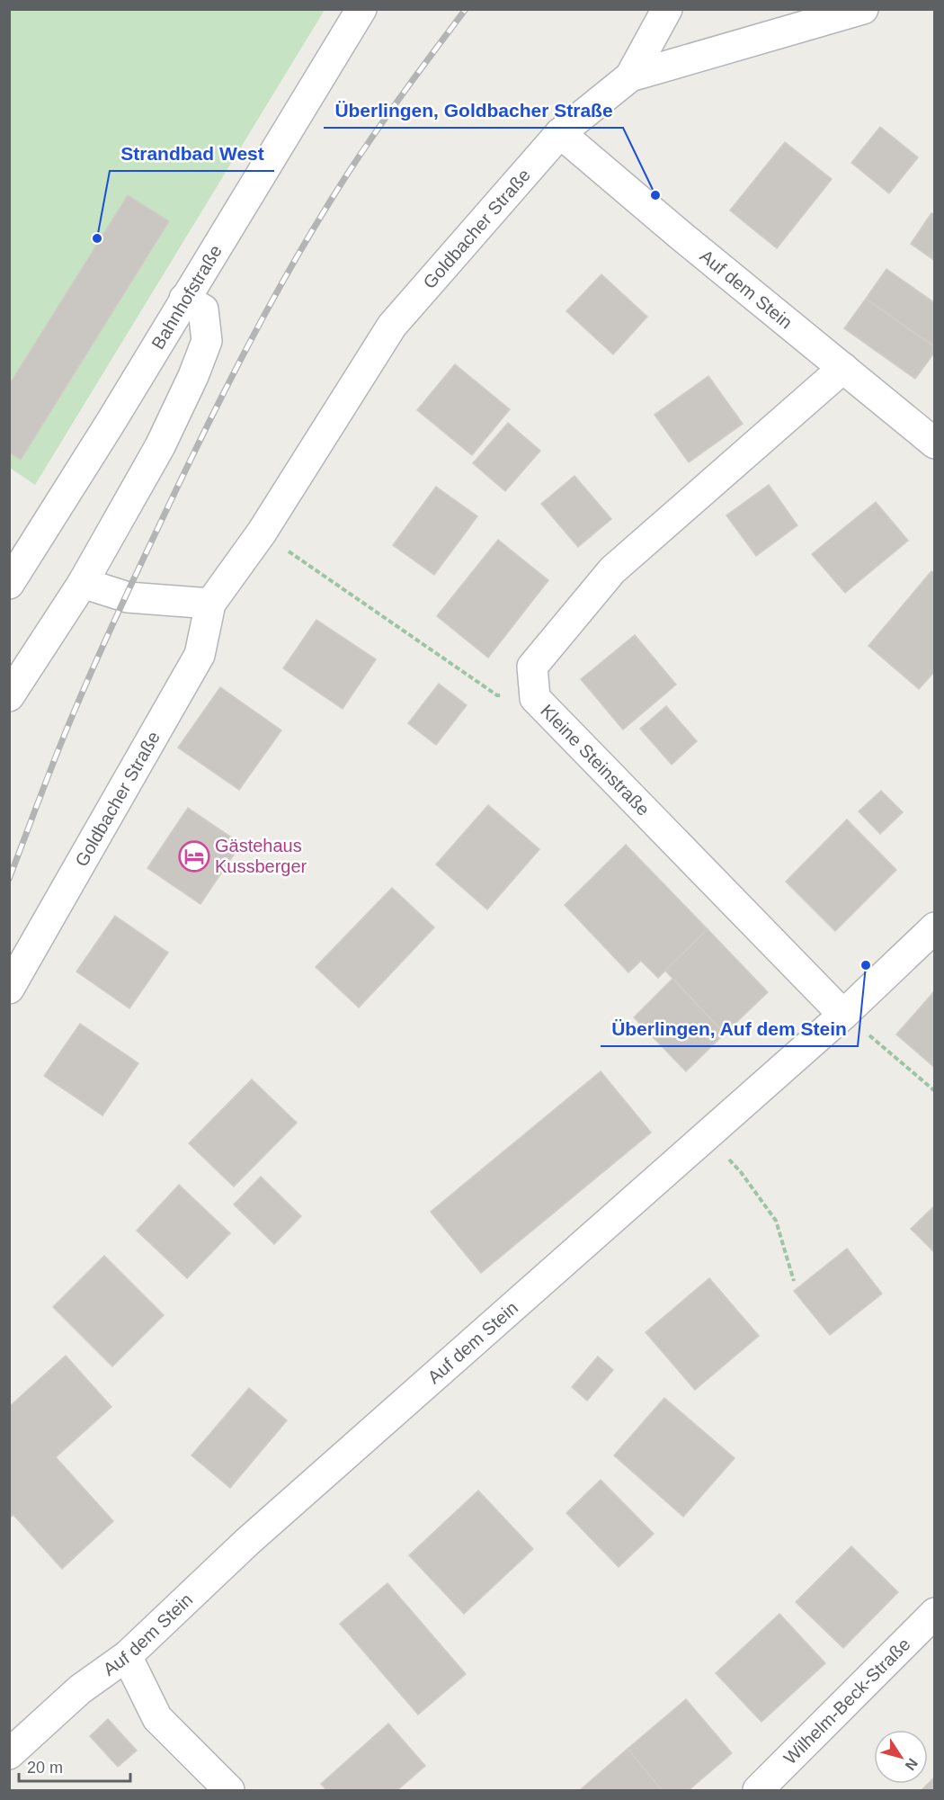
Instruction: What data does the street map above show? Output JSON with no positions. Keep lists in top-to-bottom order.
{
  "streets": {
    "street": [
      "Goldbacher Straße",
      "Auf dem Stein",
      "Bahnhofstraße",
      "Kleine Steinstraße",
      "Wilhelm-Beck-Straße"
    ]
  },
  "crossings": [
    ["Goldbacher Straße", "Auf dem Stein"],
    ["Auf dem Stein", "Kleine Steinstraße"]
  ],
  "places": {
    "other": ["Überlingen, Goldbacher Straße", "Strandbad West", "Überlingen, Auf dem Stein"],
    "hotel": ["Gästehaus Kussberger"]
  },
  "scale_bar": "20 m",
  "north": "bottom right"
}
